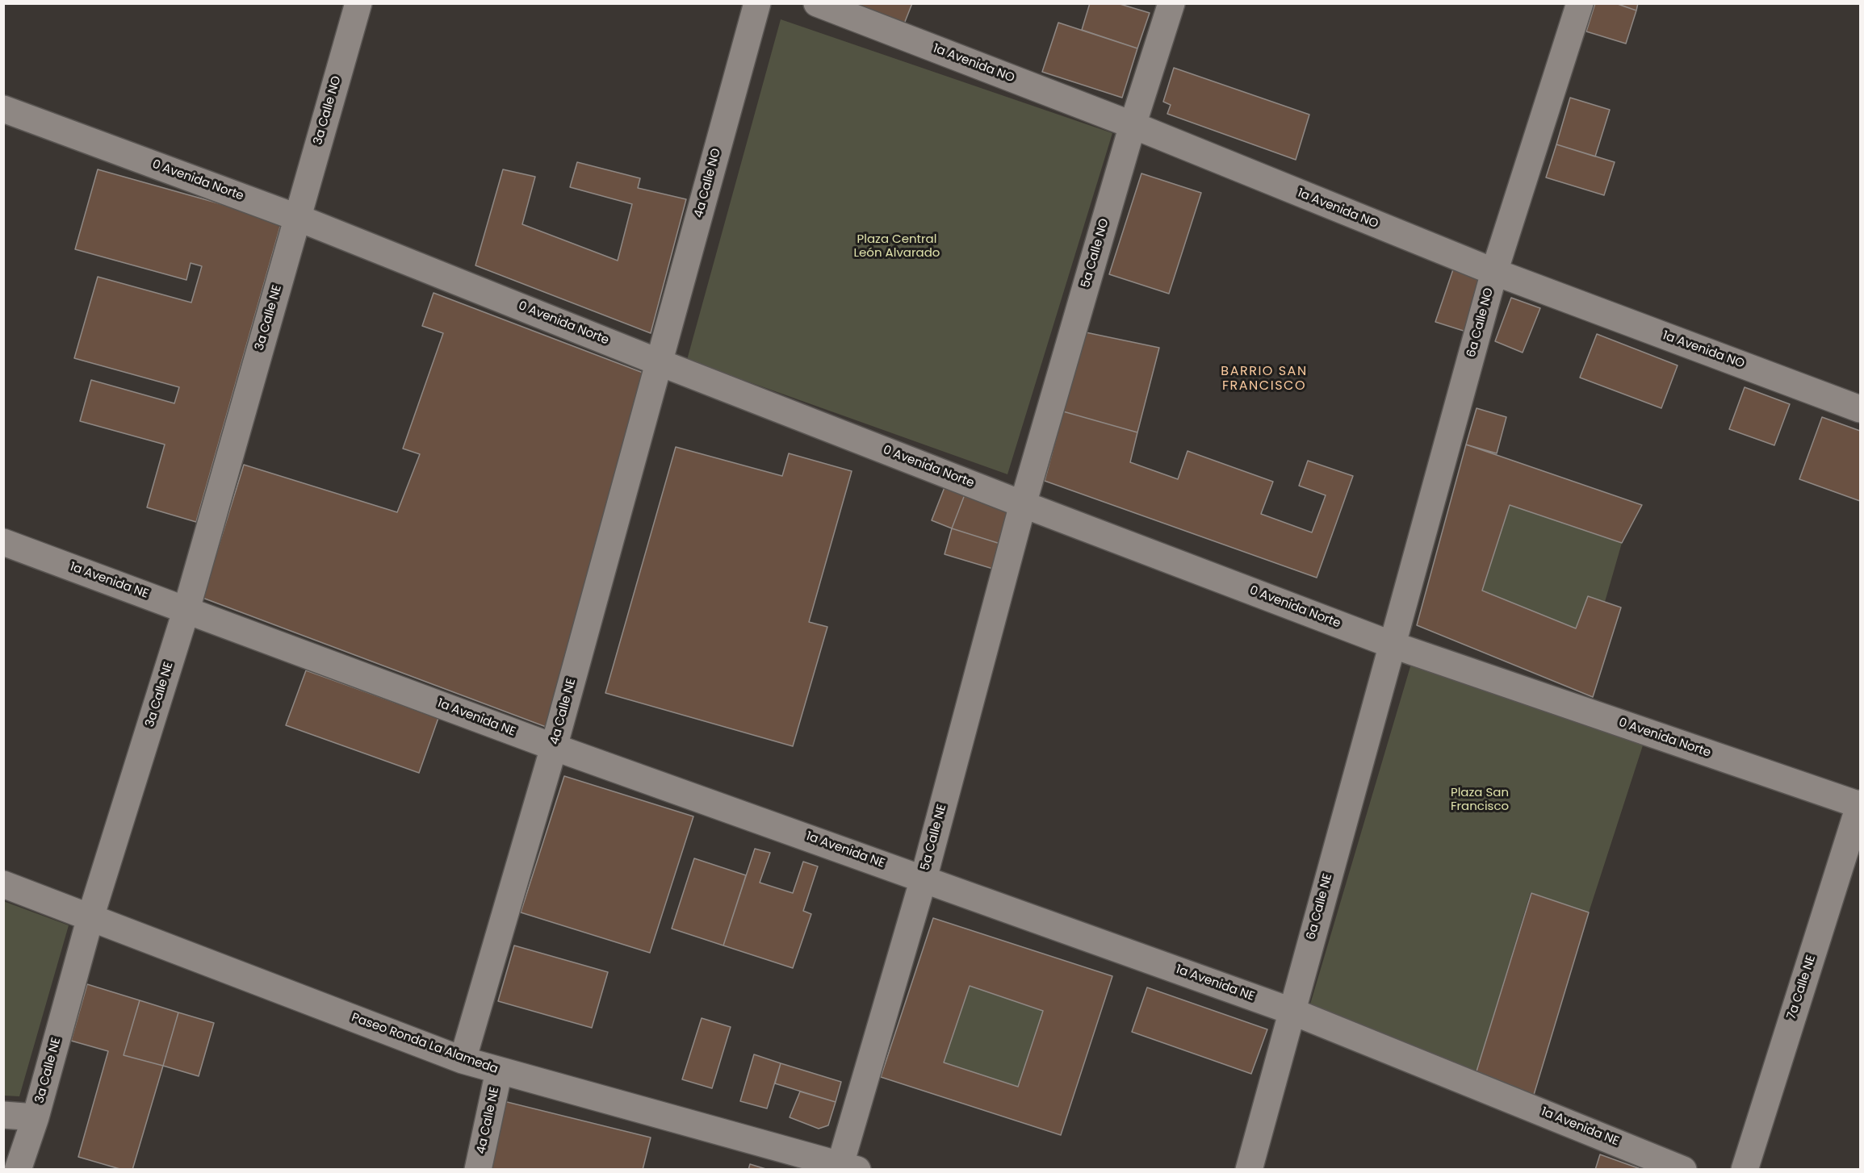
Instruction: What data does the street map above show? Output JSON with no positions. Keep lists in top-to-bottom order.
{
  "streets": {
    "street": [
      "1a Avenida NO",
      "3a Calle NO",
      "0 Avenida Norte",
      "4a Calle NO",
      "5a Calle NO",
      "3a Calle NE",
      "6a Calle NO",
      "1a Avenida NE",
      "4a Calle NE",
      "5a Calle NE",
      "6a Calle NE",
      "7a Calle NE",
      "Paseo Ronda La Alameda"
    ]
  },
  "crossings": [
    ["1a Avenida NO", "5a Calle NO"],
    ["1a Avenida NO", "6a Calle NO"],
    ["3a Calle NO", "0 Avenida Norte"],
    ["3a Calle NO", "3a Calle NE"],
    ["0 Avenida Norte", "4a Calle NO"],
    ["0 Avenida Norte", "5a Calle NO"],
    ["0 Avenida Norte", "3a Calle NE"],
    ["0 Avenida Norte", "6a Calle NO"],
    ["0 Avenida Norte", "4a Calle NE"],
    ["0 Avenida Norte", "5a Calle NE"],
    ["0 Avenida Norte", "6a Calle NE"],
    ["0 Avenida Norte", "7a Calle NE"],
    ["4a Calle NO", "4a Calle NE"],
    ["5a Calle NO", "5a Calle NE"],
    ["3a Calle NE", "1a Avenida NE"],
    ["3a Calle NE", "Paseo Ronda La Alameda"],
    ["6a Calle NO", "6a Calle NE"],
    ["1a Avenida NE", "4a Calle NE"],
    ["1a Avenida NE", "5a Calle NE"],
    ["1a Avenida NE", "6a Calle NE"],
    ["4a Calle NE", "Paseo Ronda La Alameda"],
    ["5a Calle NE", "Paseo Ronda La Alameda"]
  ],
  "districts": ["BARRIO SAN FRANCISCO"],
  "parks": ["Plaza Central León Alvarado", "Plaza San Francisco"]
}
